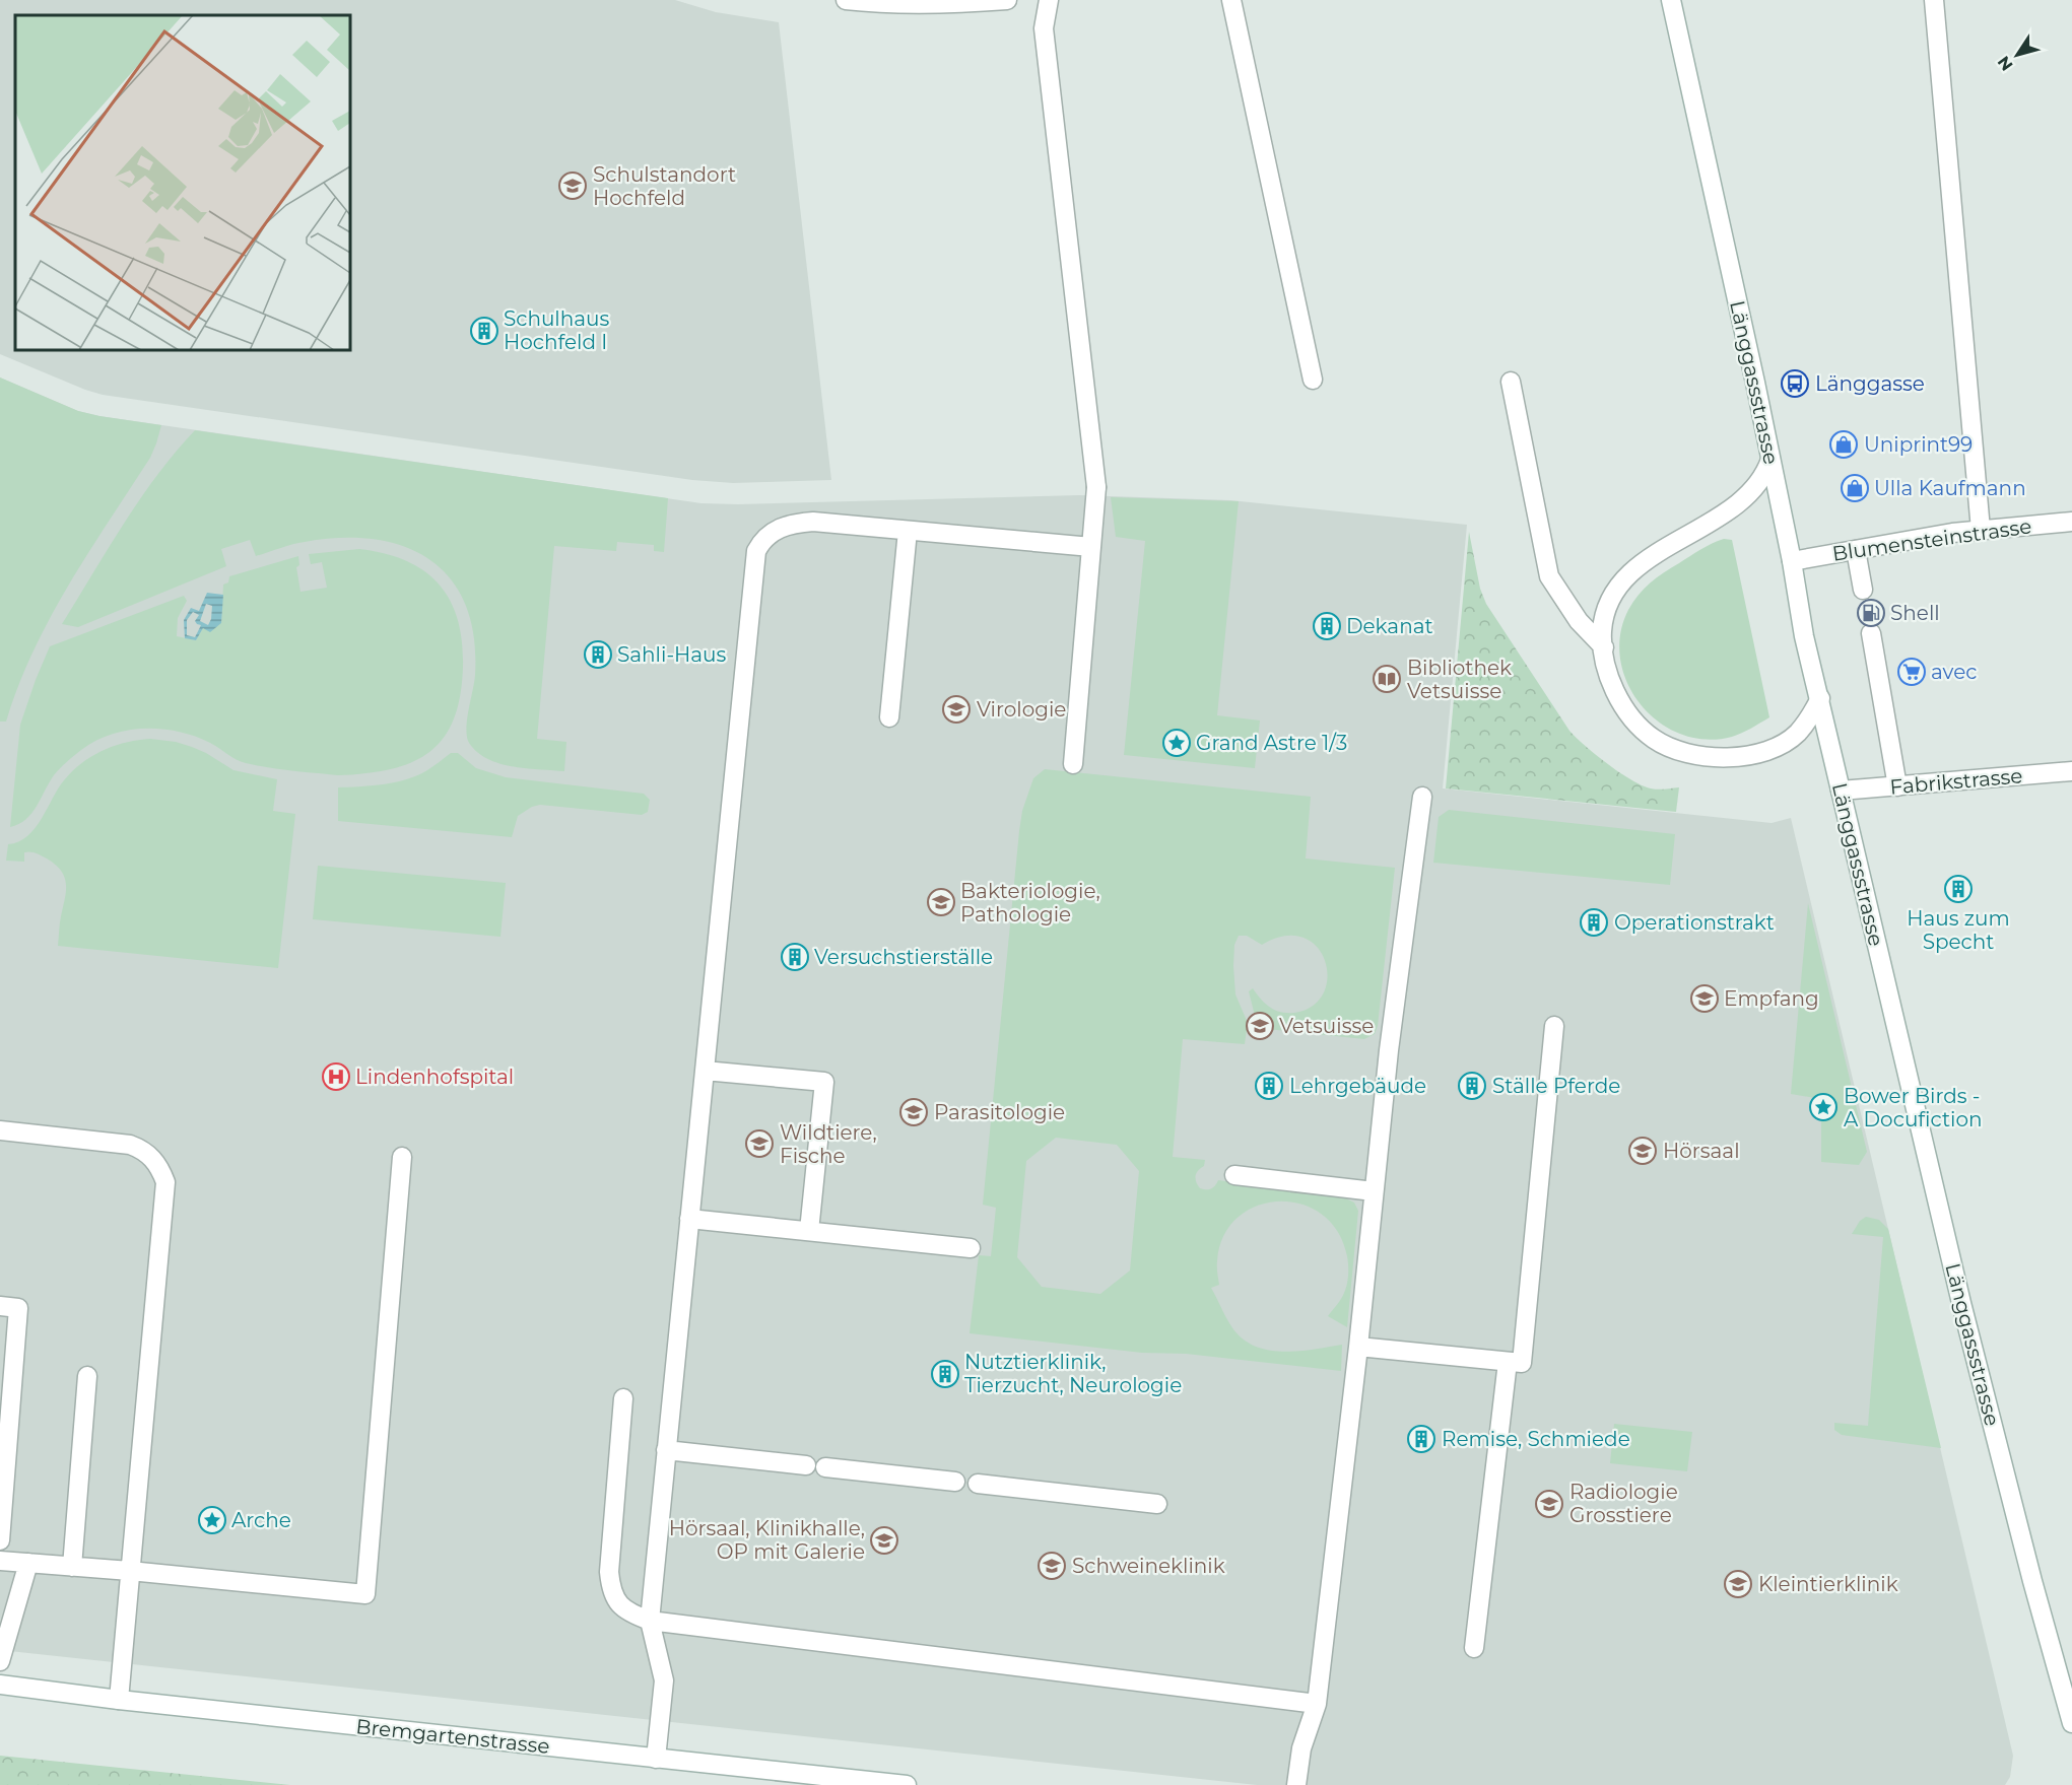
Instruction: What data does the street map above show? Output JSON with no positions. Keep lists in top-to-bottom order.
{
  "streets": {
    "main road": [
      "Länggassstrasse",
      "Blumensteinstrasse",
      "Fabrikstrasse",
      "Bremgartenstrasse"
    ]
  },
  "crossings": [
    ["Länggassstrasse", "Blumensteinstrasse"],
    ["Länggassstrasse", "Fabrikstrasse"]
  ],
  "places": {
    "school or university": [
      "Schulstandort Hochfeld",
      "Virologie",
      "Bakteriologie, Pathologie",
      "Empfang",
      "Vetsuisse",
      "Parasitologie",
      "Wildtiere, Fische",
      "Hörsaal",
      "Radiologie Grosstiere",
      "Hörsaal, Klinikhalle, OP mit Galerie",
      "Schweineklinik",
      "Kleintierklinik"
    ],
    "building": [
      "Schulhaus Hochfeld I",
      "Dekanat",
      "Sahli-Haus",
      "Haus zum Specht",
      "Operationstrakt",
      "Versuchstierställe",
      "Lehrgebäude",
      "Ställe Pferde",
      "Nutztierklinik, Tierzucht, Neurologie",
      "Remise, Schmiede"
    ],
    "bus stop": ["Länggasse"],
    "shop": ["Uniprint99", "Ulla Kaufmann"],
    "fuel station": ["Shell"],
    "supermarket": ["avec"],
    "library": ["Bibliothek Vetsuisse"],
    "place": ["Grand Astre 1/3", "Bower Birds - A Docufiction", "Arche"],
    "hospital": ["Lindenhofspital"]
  },
  "north": "bottom left"
}
